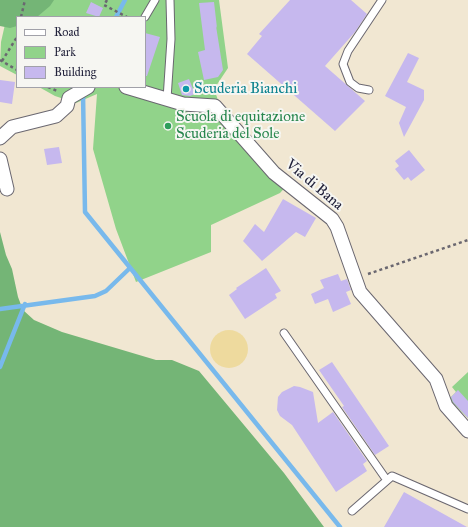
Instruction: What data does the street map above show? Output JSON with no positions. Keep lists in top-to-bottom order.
{
  "streets": {
    "street": ["Via di Bana"]
  },
  "places": ["Scuderia Bianchi", "Scuola di equitazione Scuderia del Sole"],
  "legend": ["Road", "Park", "Building"]
}
